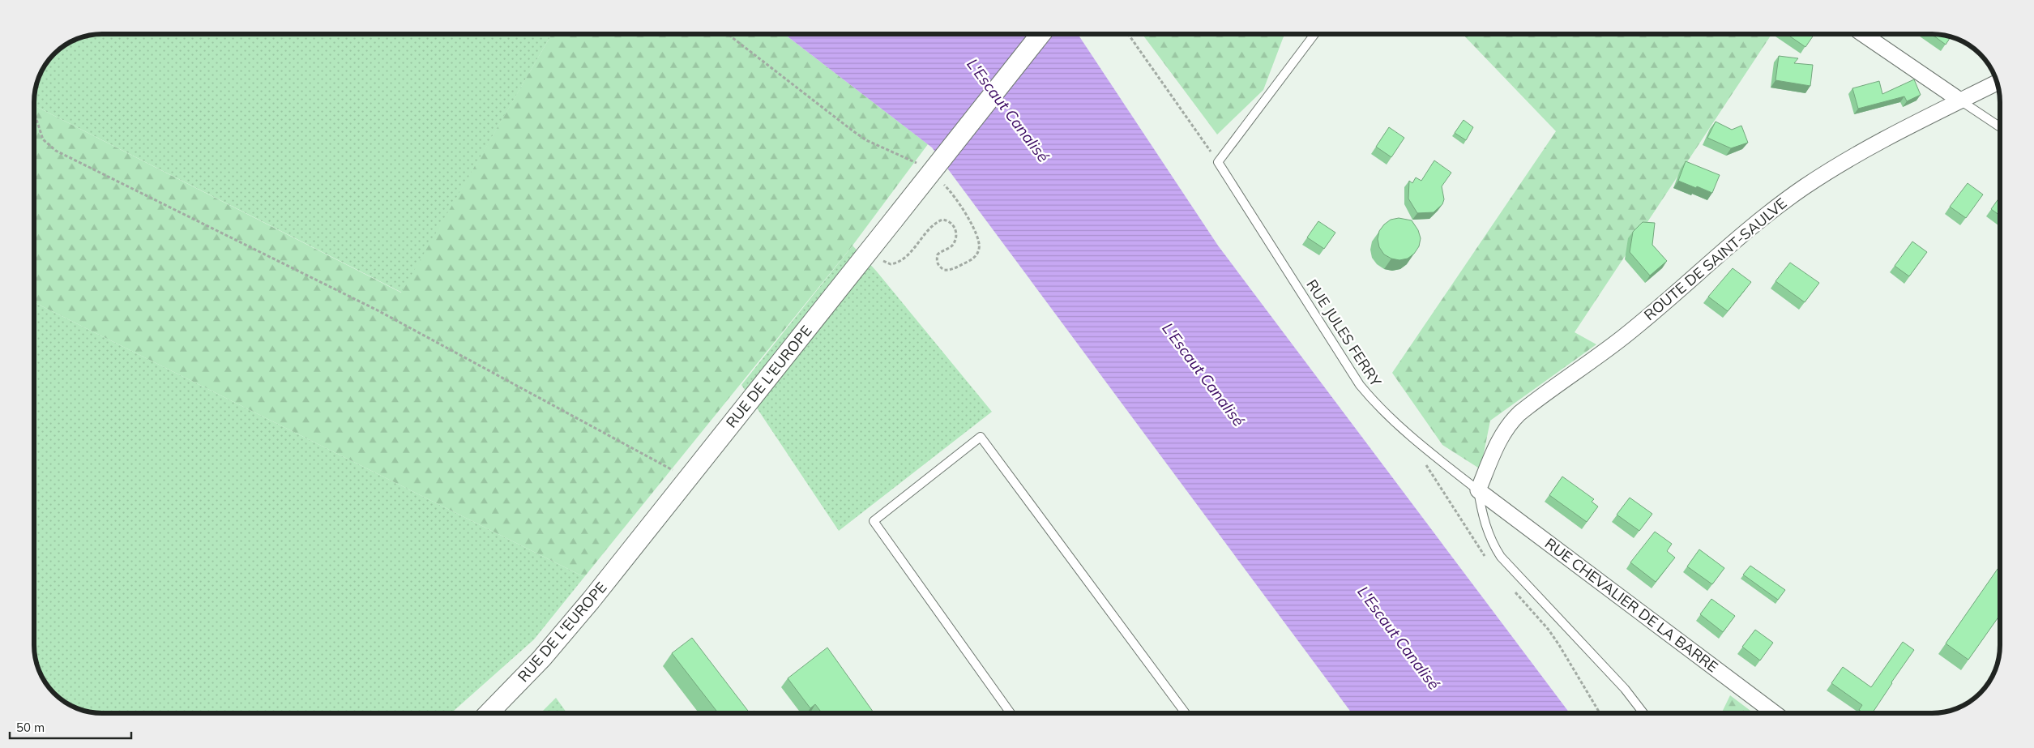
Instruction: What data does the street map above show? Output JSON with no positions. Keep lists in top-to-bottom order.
{
  "streets": {
    "street": ["ROUTE DE SAINT-SAULVE", "RUE DE L'EUROPE", "RUE CHEVALIER DE LA BARRE"],
    "lane": ["RUE JULES FERRY"]
  },
  "crossings": [
    ["ROUTE DE SAINT-SAULVE", "RUE JULES FERRY"],
    ["ROUTE DE SAINT-SAULVE", "RUE CHEVALIER DE LA BARRE"],
    ["RUE JULES FERRY", "RUE CHEVALIER DE LA BARRE"]
  ],
  "water": ["L'Escaut Canalisé"],
  "scale_bar": "50 m"
}
